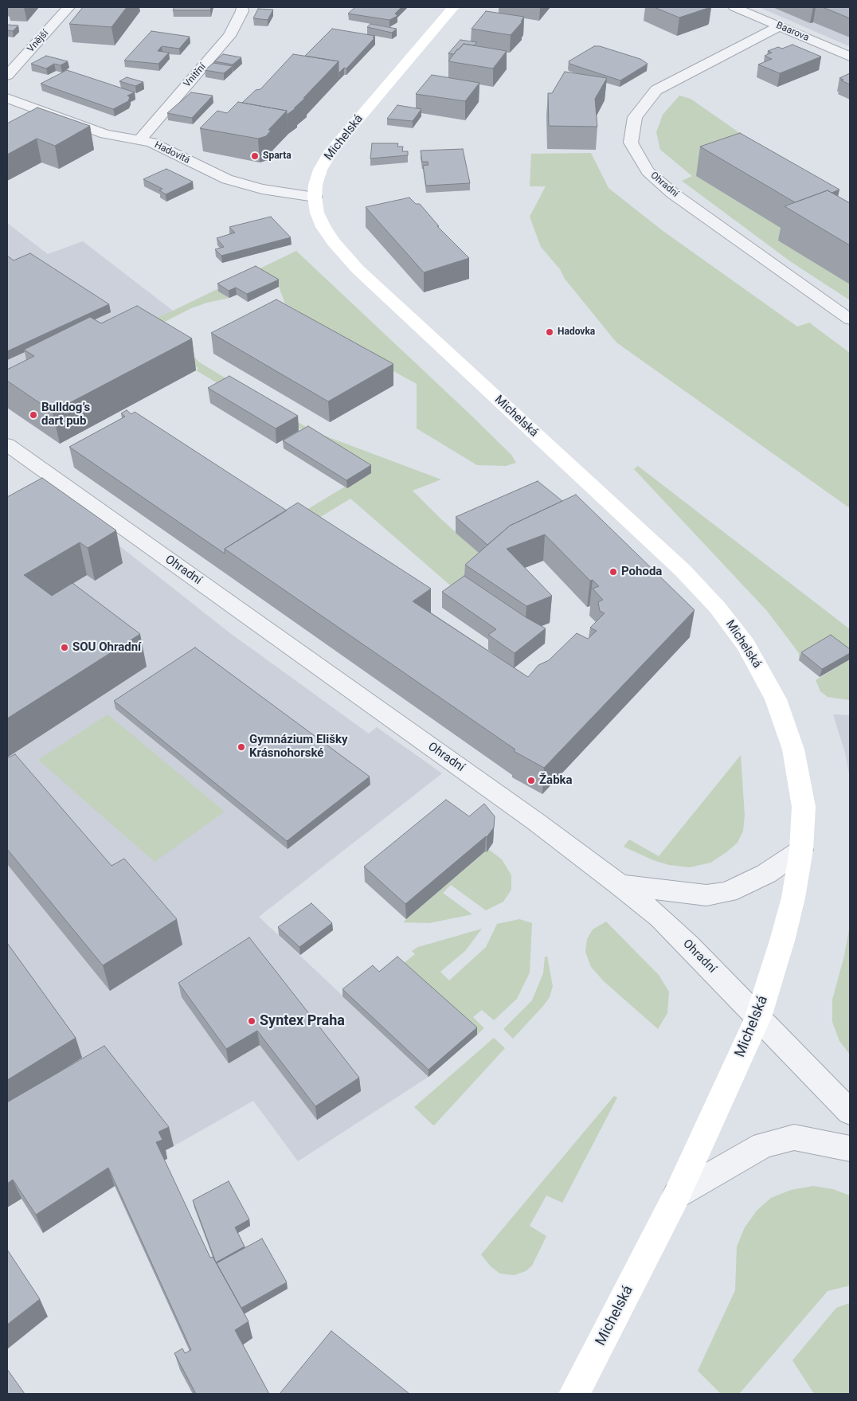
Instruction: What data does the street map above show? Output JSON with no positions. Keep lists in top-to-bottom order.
{
  "streets": {
    "street": [
      "Baarova",
      "Vnější",
      "Vnitřní",
      "Michelská",
      "Hadovitá",
      "Ohradní"
    ]
  },
  "crossings": [
    ["Baarova", "Ohradní"],
    ["Vnitřní", "Hadovitá"],
    ["Michelská", "Hadovitá"],
    ["Michelská", "Ohradní"]
  ],
  "places": [
    "Sparta",
    "Hadovka",
    "Bulldog’s dart pub",
    "Pohoda",
    "SOU Ohradní",
    "Gymnázium Elišky Krásnohorské",
    "Žabka",
    "Syntex Praha"
  ]
}
